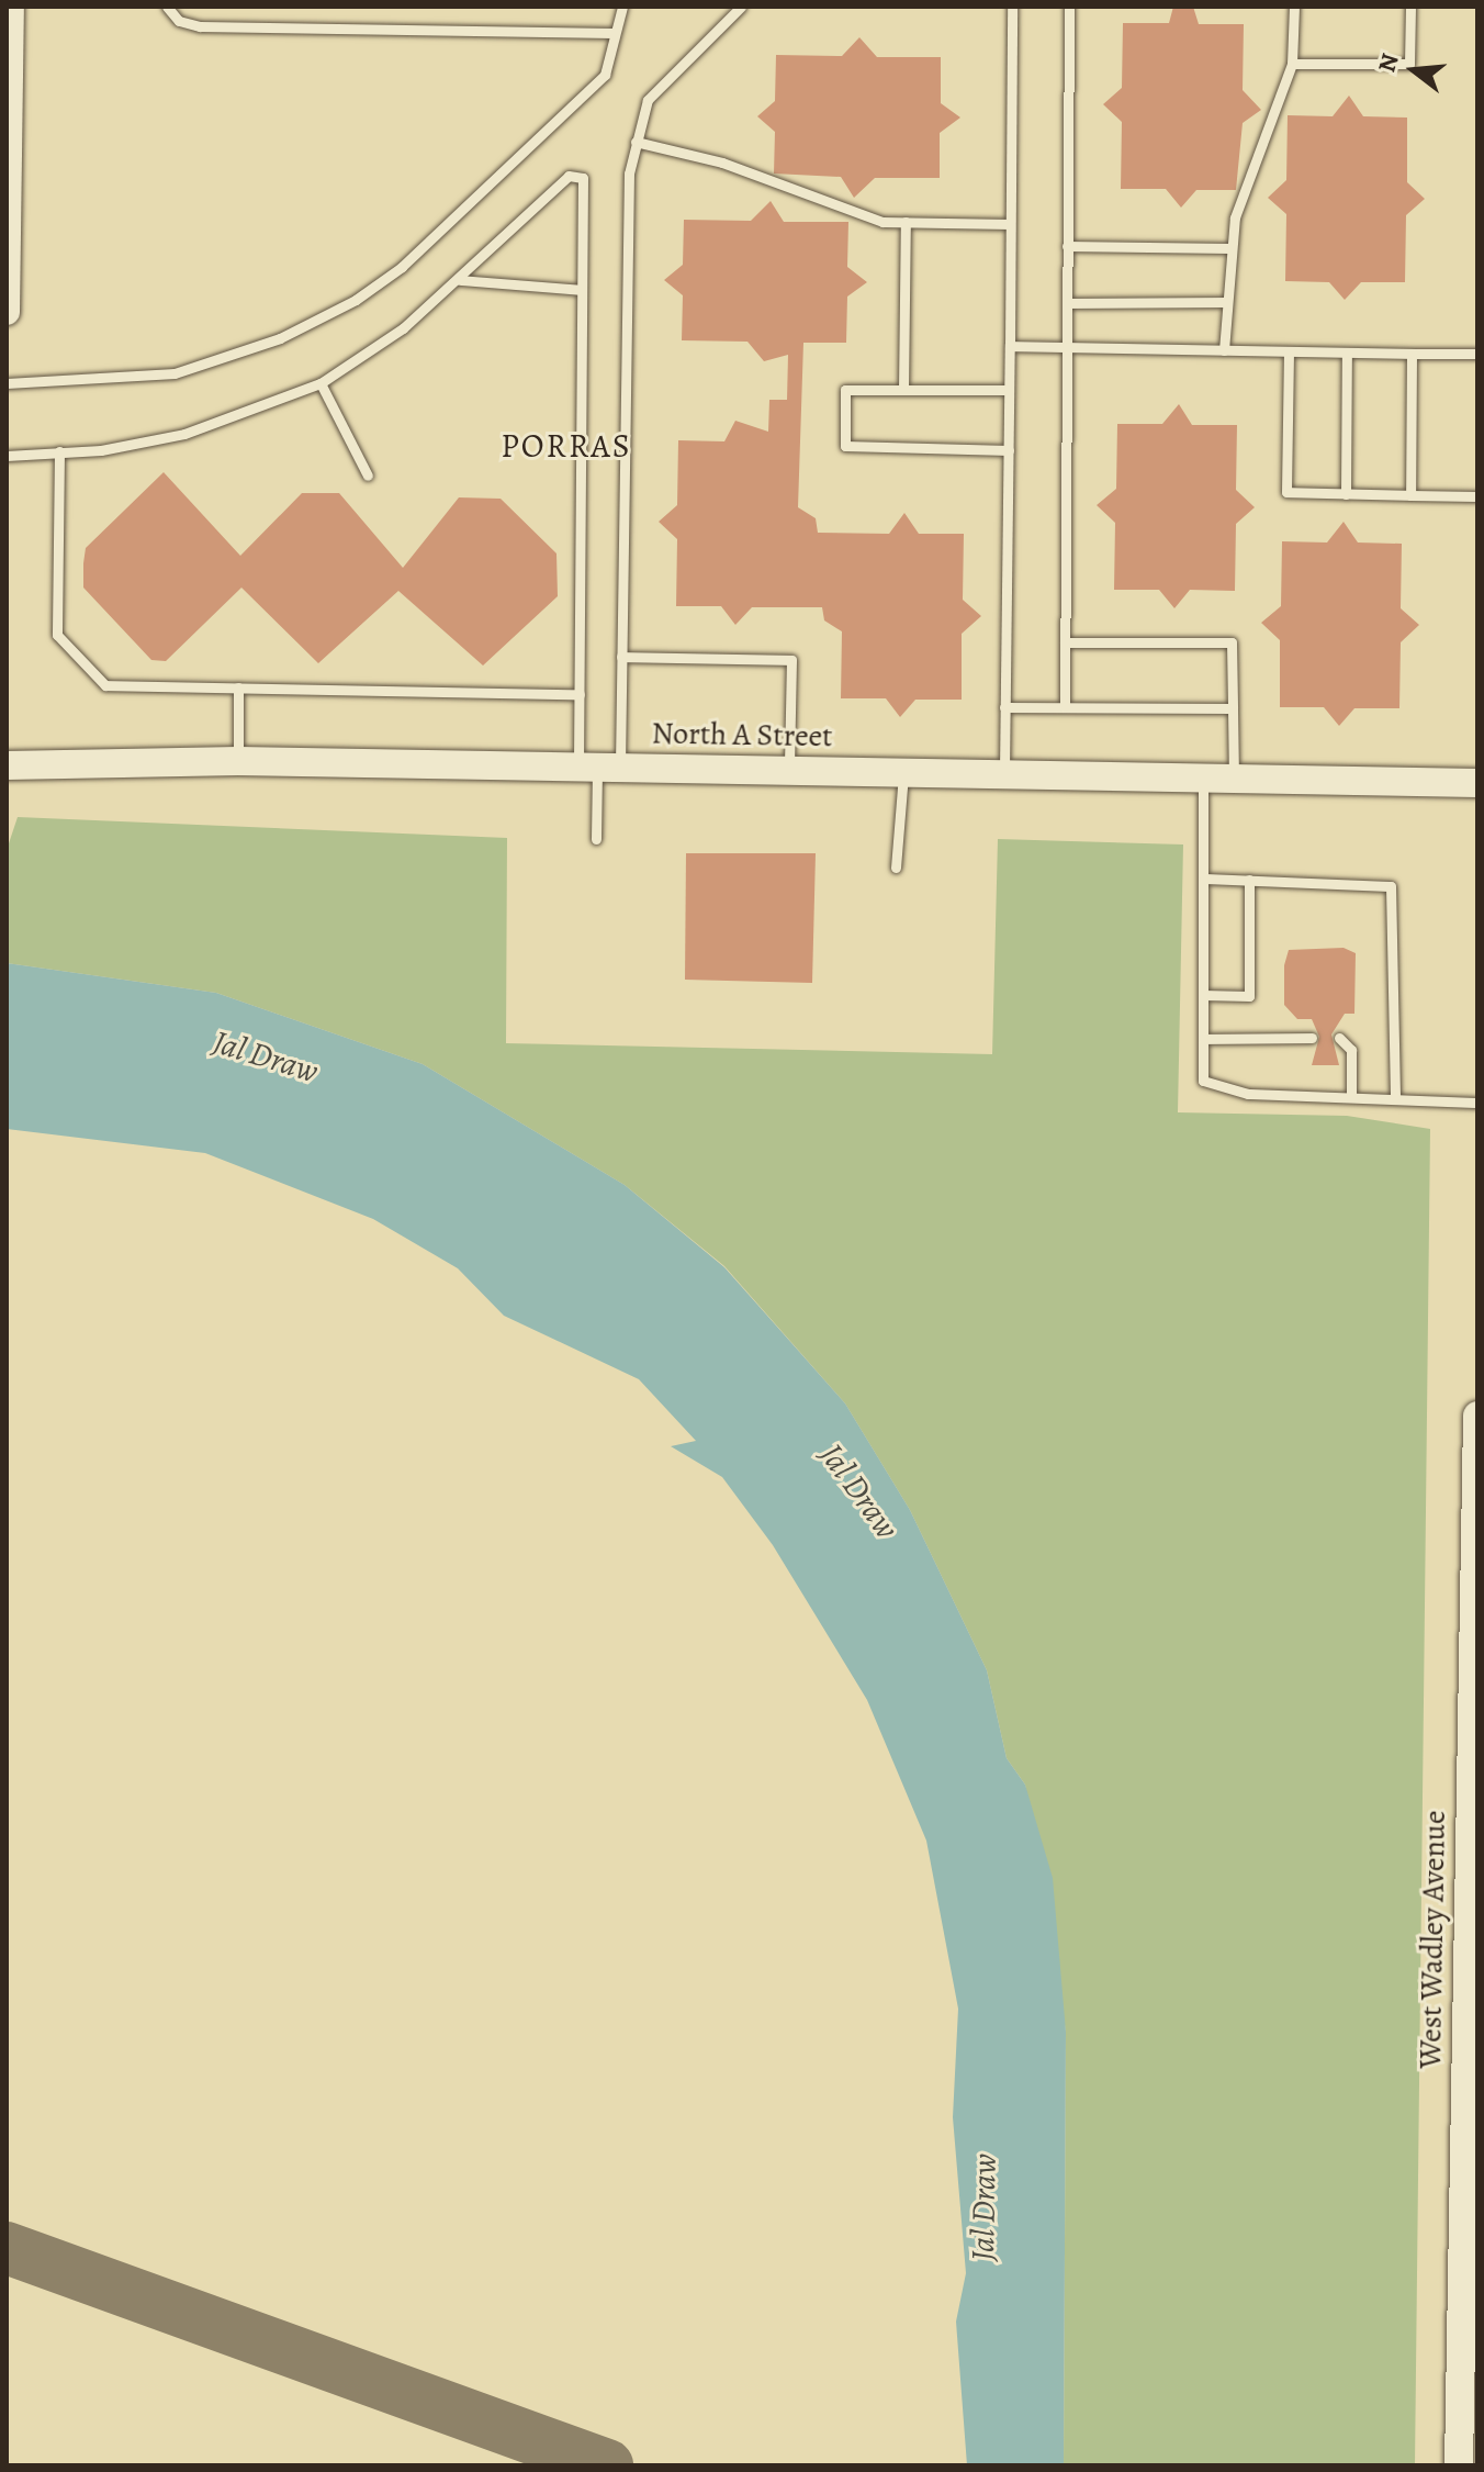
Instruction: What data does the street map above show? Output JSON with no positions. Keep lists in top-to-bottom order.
{
  "streets": {
    "main road": ["North A Street", "West Wadley Avenue"]
  },
  "districts": ["PORRAS"],
  "water": ["Jal Draw"],
  "north": "left"
}
